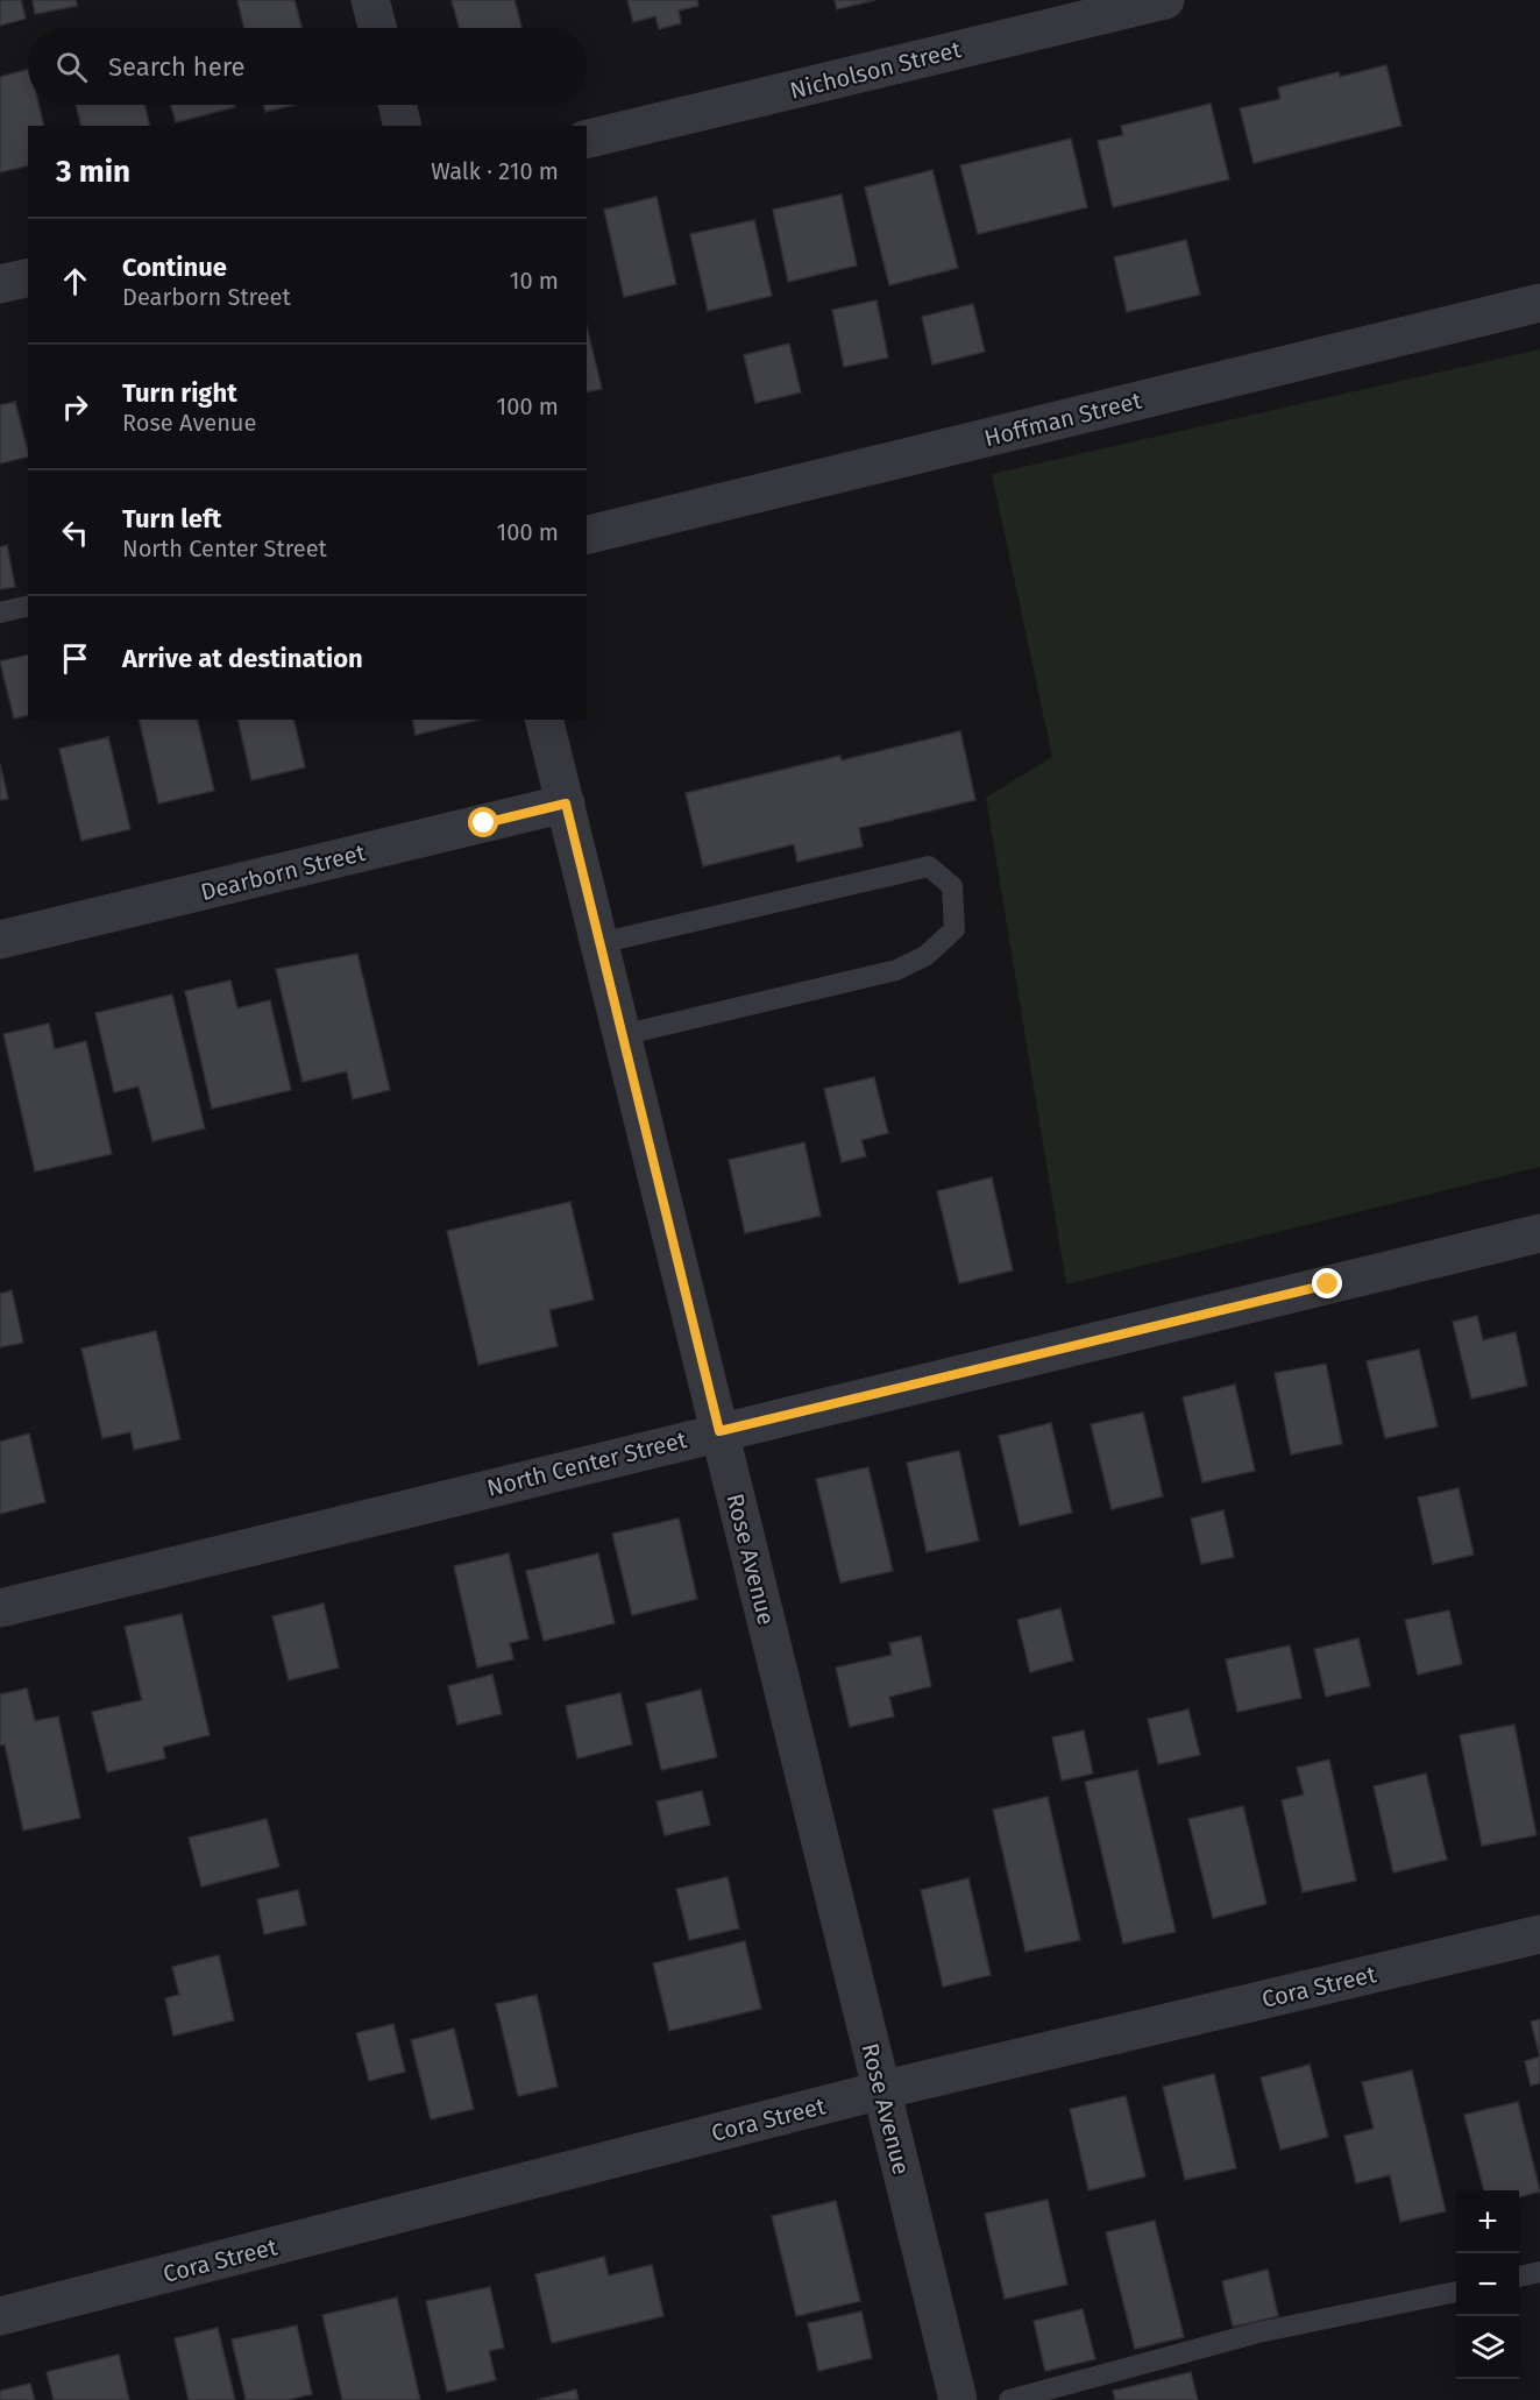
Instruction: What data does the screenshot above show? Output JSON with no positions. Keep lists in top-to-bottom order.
{
  "streets": {
    "street": [
      "Nicholson Street",
      "Hoffman Street",
      "Dearborn Street",
      "North Center Street",
      "Rose Avenue",
      "Cora Street"
    ]
  },
  "crossings": [
    ["Dearborn Street", "Rose Avenue"],
    ["North Center Street", "Rose Avenue"],
    ["Rose Avenue", "Cora Street"]
  ],
  "page": {
    "search": "Search here",
    "heading": ["3 min", "Walk · 210 m"],
    "list": [
      ["Continue", "Dearborn Street", "10 m"],
      ["Turn right", "Rose Avenue", "100 m"],
      ["Turn left", "North Center Street", "100 m"],
      "Arrive at destination"
    ],
    "map_buttons": ["+", "−"]
  }
}
